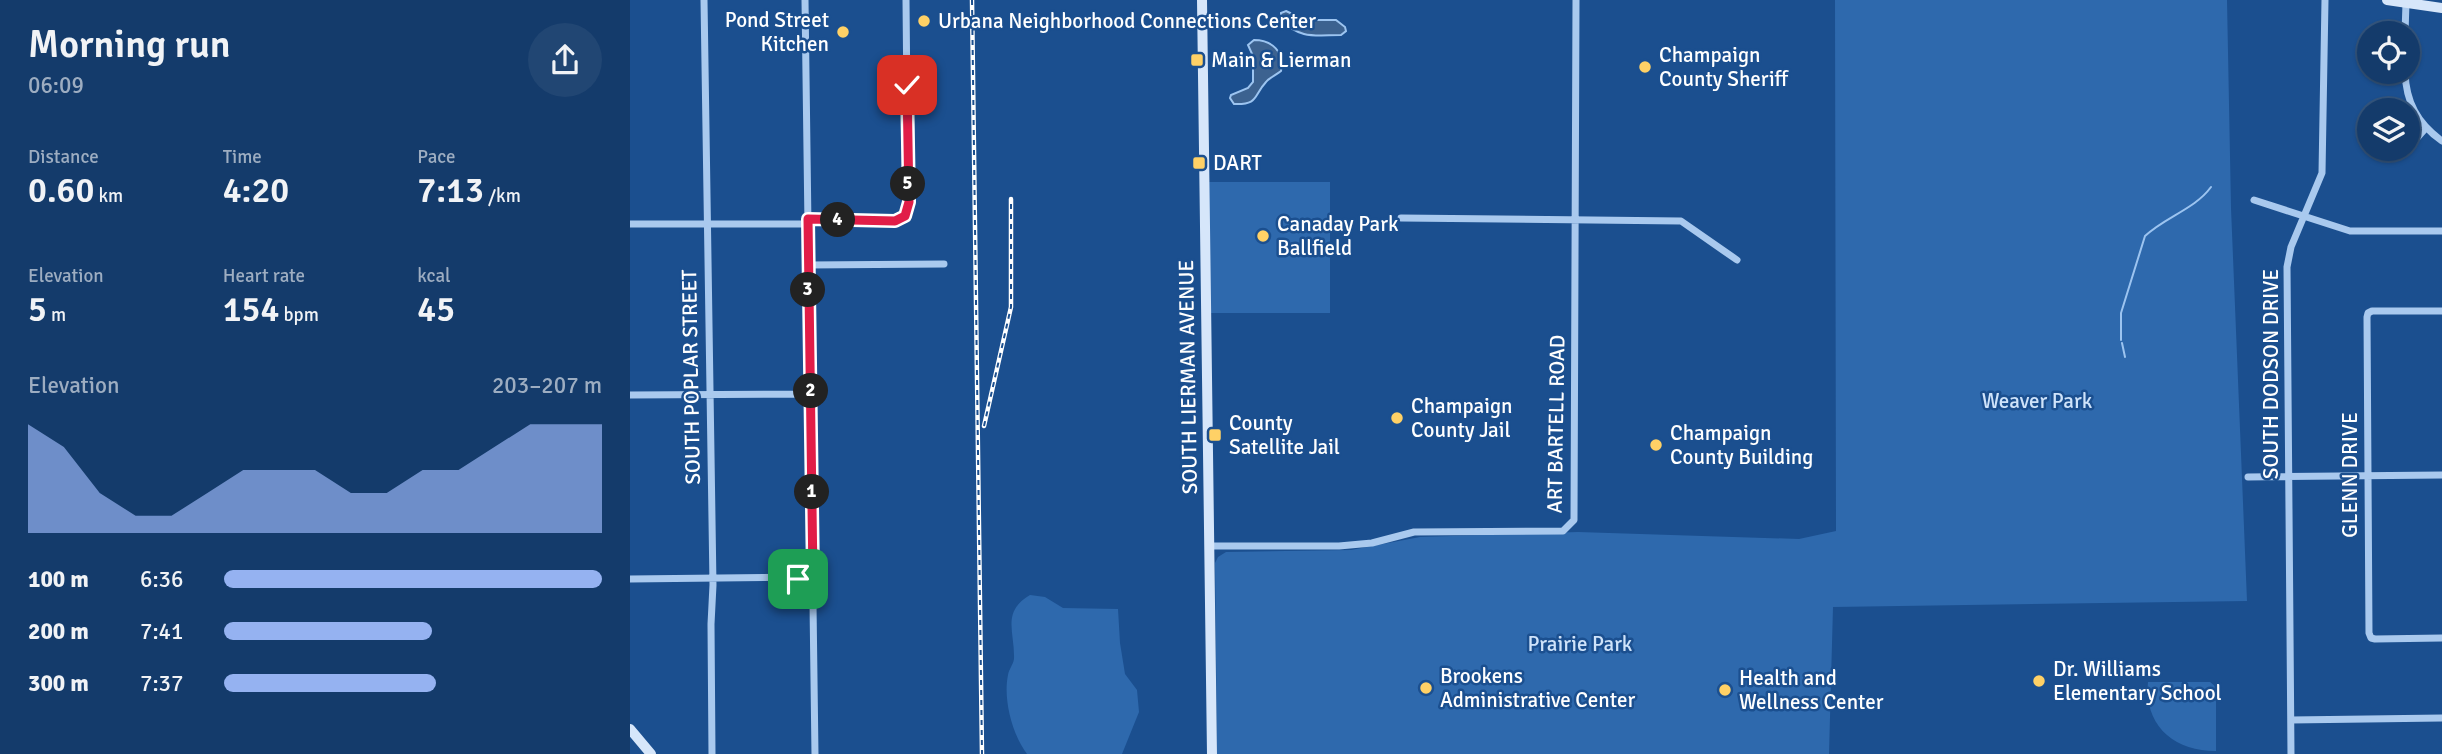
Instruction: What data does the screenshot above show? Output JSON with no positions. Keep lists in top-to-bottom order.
{
  "streets": {
    "street": [
      "SOUTH DODSON DRIVE",
      "SOUTH POPLAR STREET",
      "SOUTH LIERMAN AVENUE",
      "ART BARTELL ROAD",
      "GLENN DRIVE"
    ]
  },
  "crossings": [
    ["SOUTH LIERMAN AVENUE", "ART BARTELL ROAD"]
  ],
  "parks": ["Weaver Park", "Prairie Park"],
  "places": {
    "other": [
      "Urbana Neighborhood Connections Center",
      "Pond Street Kitchen",
      "Champaign County Sheriff",
      "Canaday Park Ballfield",
      "Champaign County Jail",
      "Champaign County Building",
      "Dr. Williams Elementary School",
      "Brookens Administrative Center",
      "Health and Wellness Center"
    ],
    "transit": ["Main & Lierman", "DART", "County Satellite Jail"]
  },
  "page": {
    "heading": ["Morning run", "06:09"],
    "stats": [
      ["Distance", "0.60 km"],
      ["Time", "4:20"],
      ["Pace", "7:13 /km"],
      ["Elevation", "5 m"],
      ["Heart rate", "154 bpm"],
      ["kcal", "45"]
    ],
    "pins": [
      "5",
      "4",
      "3",
      "2",
      "1"
    ],
    "chart": ["Elevation", "203–207 m"],
    "list": [
      {
        "name": "100 m",
        "note": "6:36"
      },
      {
        "name": "200 m",
        "note": "7:41"
      },
      {
        "name": "300 m",
        "note": "7:37"
      }
    ]
  }
}
